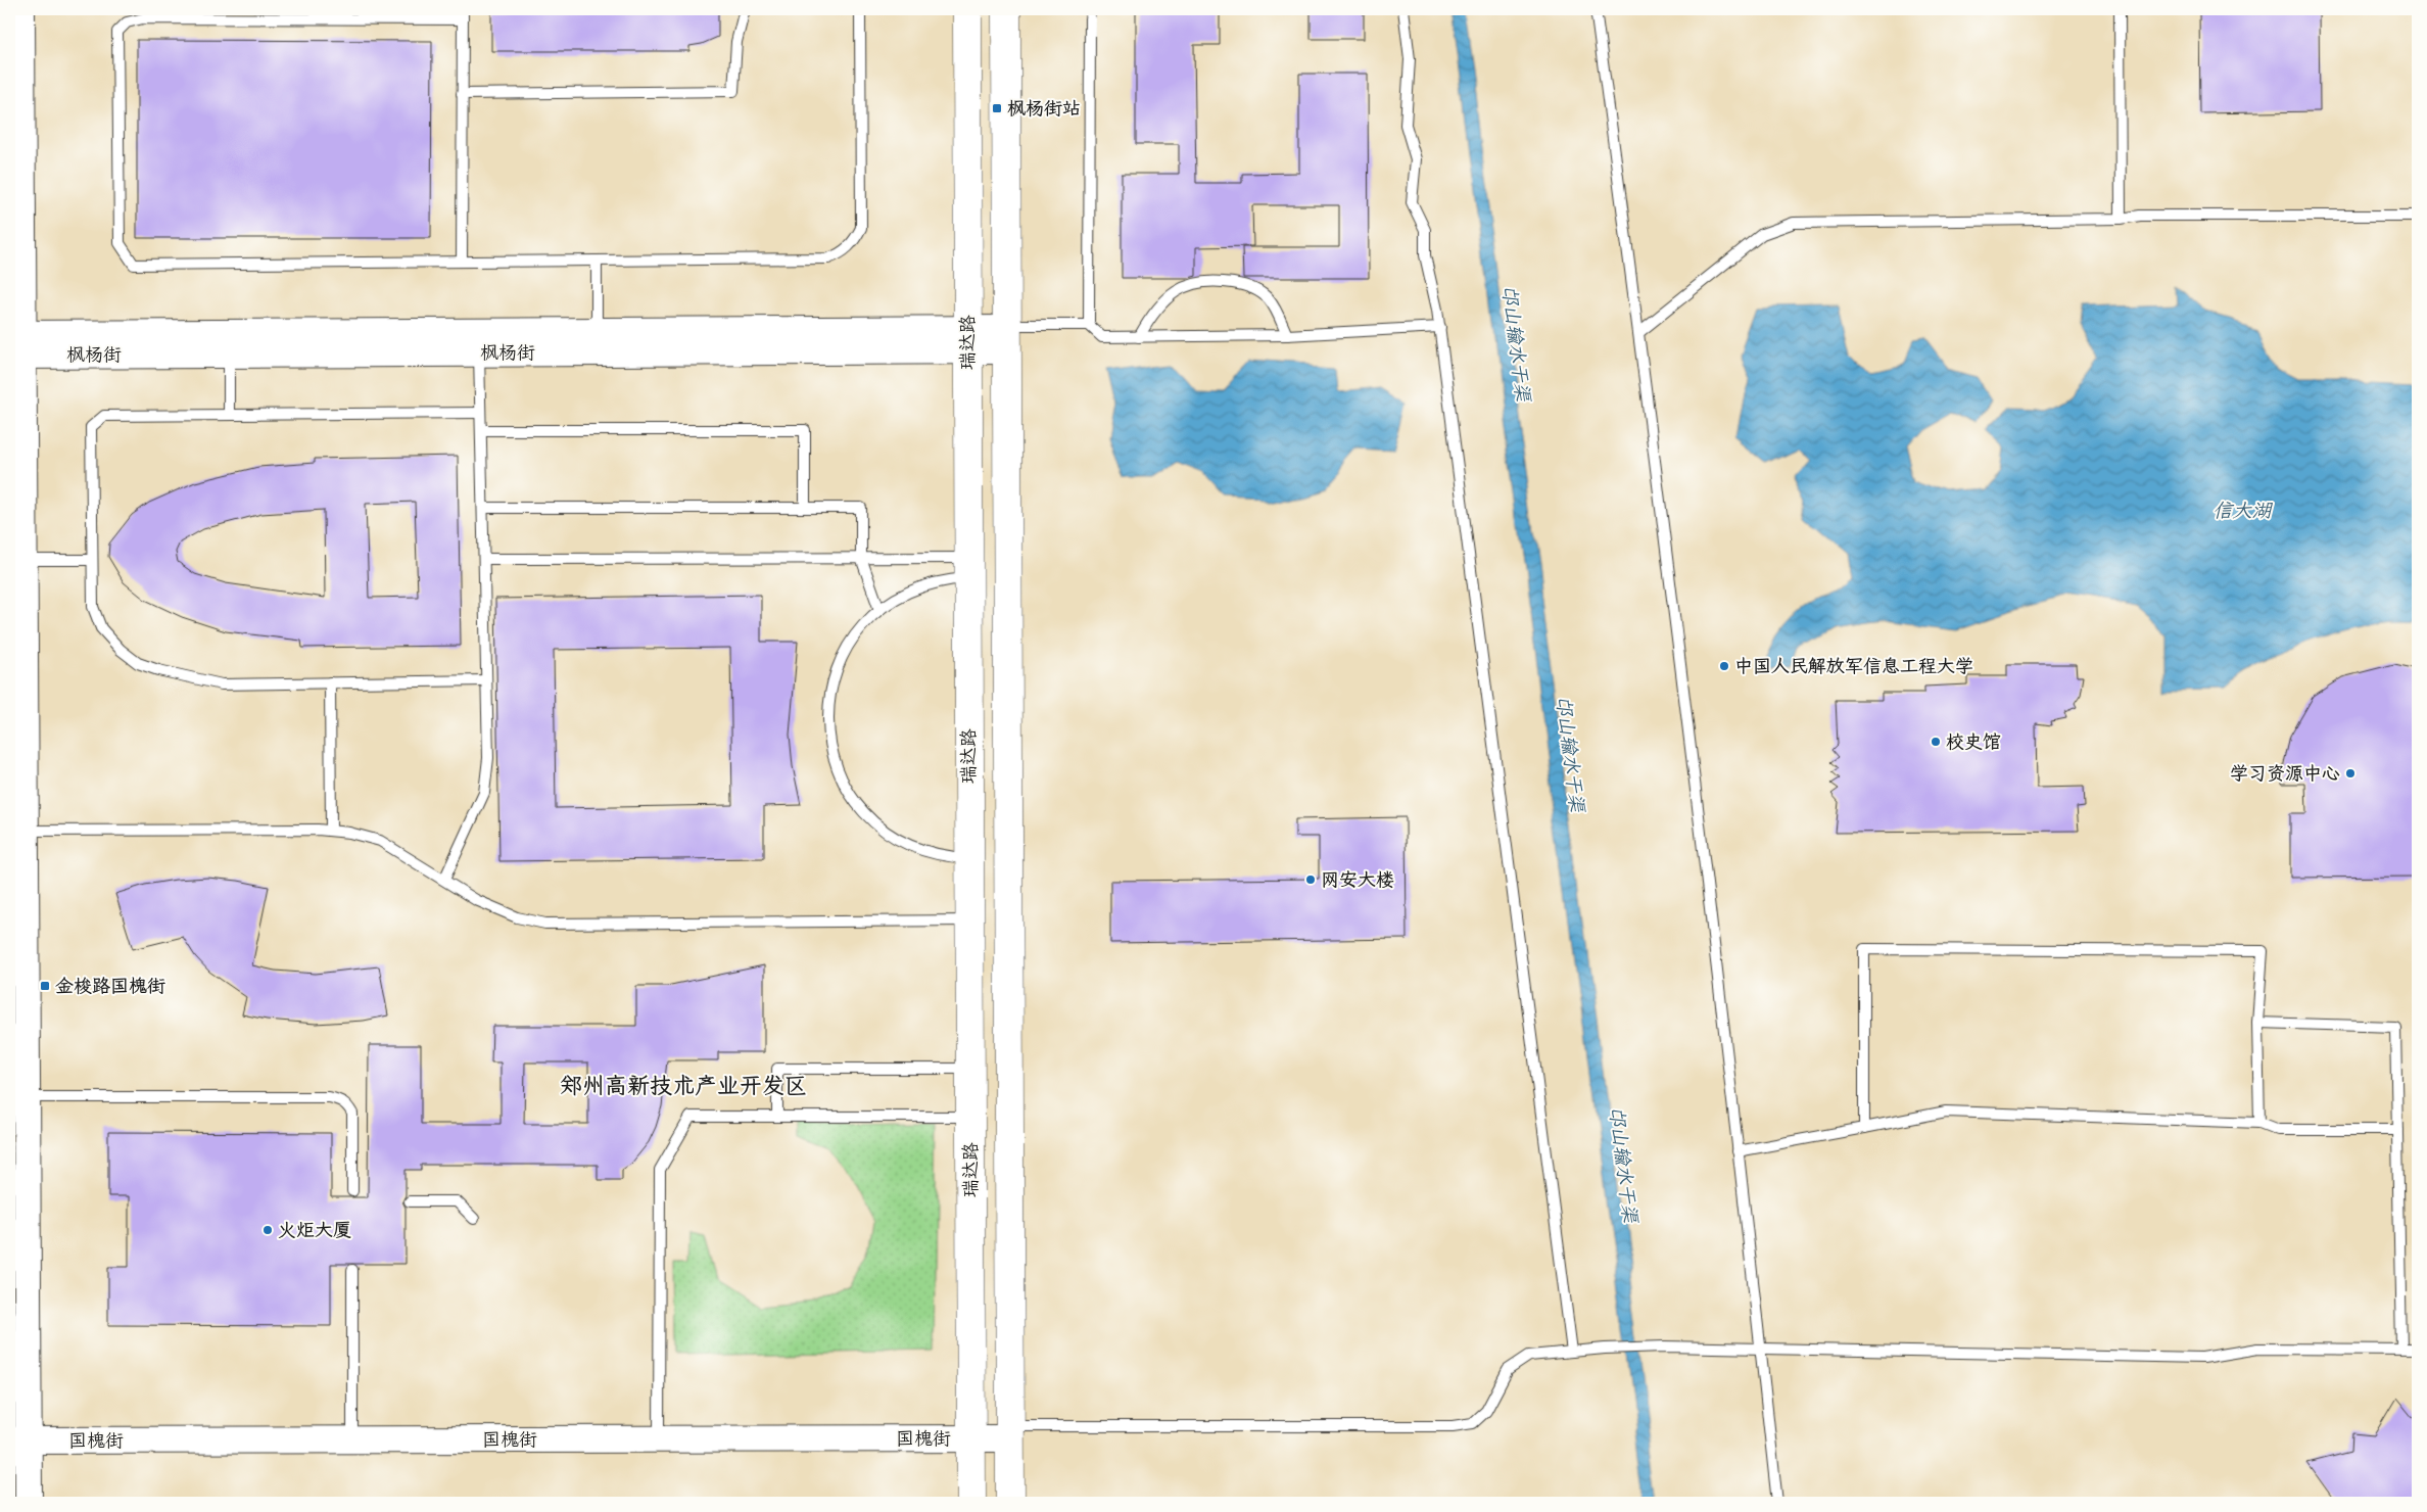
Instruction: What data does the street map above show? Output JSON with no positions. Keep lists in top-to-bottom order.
{
  "streets": {
    "main road": ["瑞达路"],
    "street": ["枫杨街", "国槐街"]
  },
  "crossings": [
    ["瑞达路", "枫杨街"],
    ["瑞达路", "国槐街"]
  ],
  "districts": ["郑州高新技术产业开发区"],
  "water": ["邙山输水干渠", "信大湖"],
  "places": {
    "transit": ["枫杨街站", "金梭路国槐街"],
    "other": [
      "中国人民解放军信息工程大学",
      "校史馆",
      "学习资源中心",
      "网安大楼",
      "火炬大厦"
    ]
  }
}
